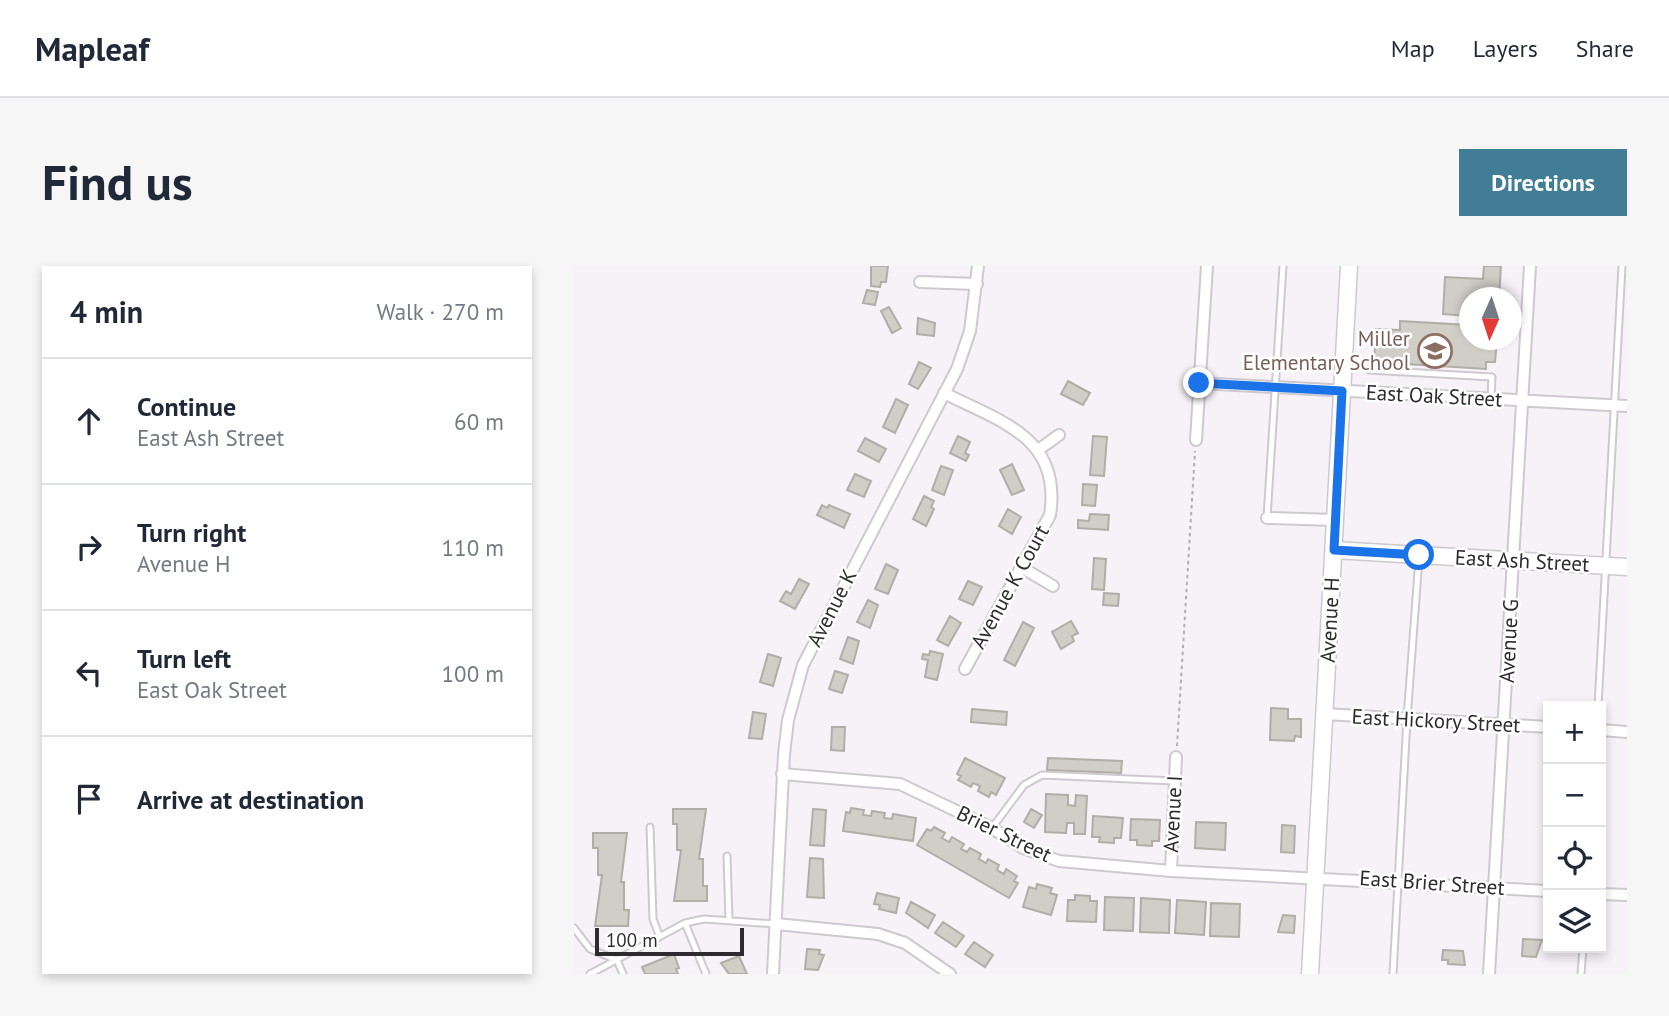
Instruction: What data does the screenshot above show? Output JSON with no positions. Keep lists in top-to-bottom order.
{
  "streets": {
    "street": [
      "East Oak Street",
      "East Ash Street",
      "Avenue K Court",
      "Avenue K",
      "Avenue H",
      "Avenue G",
      "East Hickory Street",
      "Avenue I",
      "Brier Street",
      "East Brier Street"
    ]
  },
  "crossings": [
    ["East Oak Street", "Avenue H"],
    ["East Oak Street", "Avenue G"],
    ["East Ash Street", "Avenue H"],
    ["East Ash Street", "Avenue G"],
    ["Avenue K Court", "Avenue K"],
    ["Avenue K", "Brier Street"],
    ["Avenue H", "East Hickory Street"],
    ["Avenue H", "Brier Street"],
    ["Avenue H", "East Brier Street"],
    ["Avenue G", "East Hickory Street"],
    ["Avenue G", "East Brier Street"],
    ["Avenue I", "Brier Street"],
    ["Brier Street", "East Brier Street"]
  ],
  "places": {
    "school or university": ["Miller Elementary School"]
  },
  "scale_bar": "100 m",
  "north": "bottom",
  "page": {
    "header": "Mapleaf",
    "nav": ["Map", "Layers", "Share"],
    "buttons": "Directions",
    "title": "Find us",
    "heading": ["4 min", "Walk · 270 m"],
    "list": [
      ["Continue", "East Ash Street", "60 m"],
      ["Turn right", "Avenue H", "110 m"],
      ["Turn left", "East Oak Street", "100 m"],
      "Arrive at destination"
    ],
    "map_buttons": ["+", "−"],
    "scale": "100 m"
  }
}
